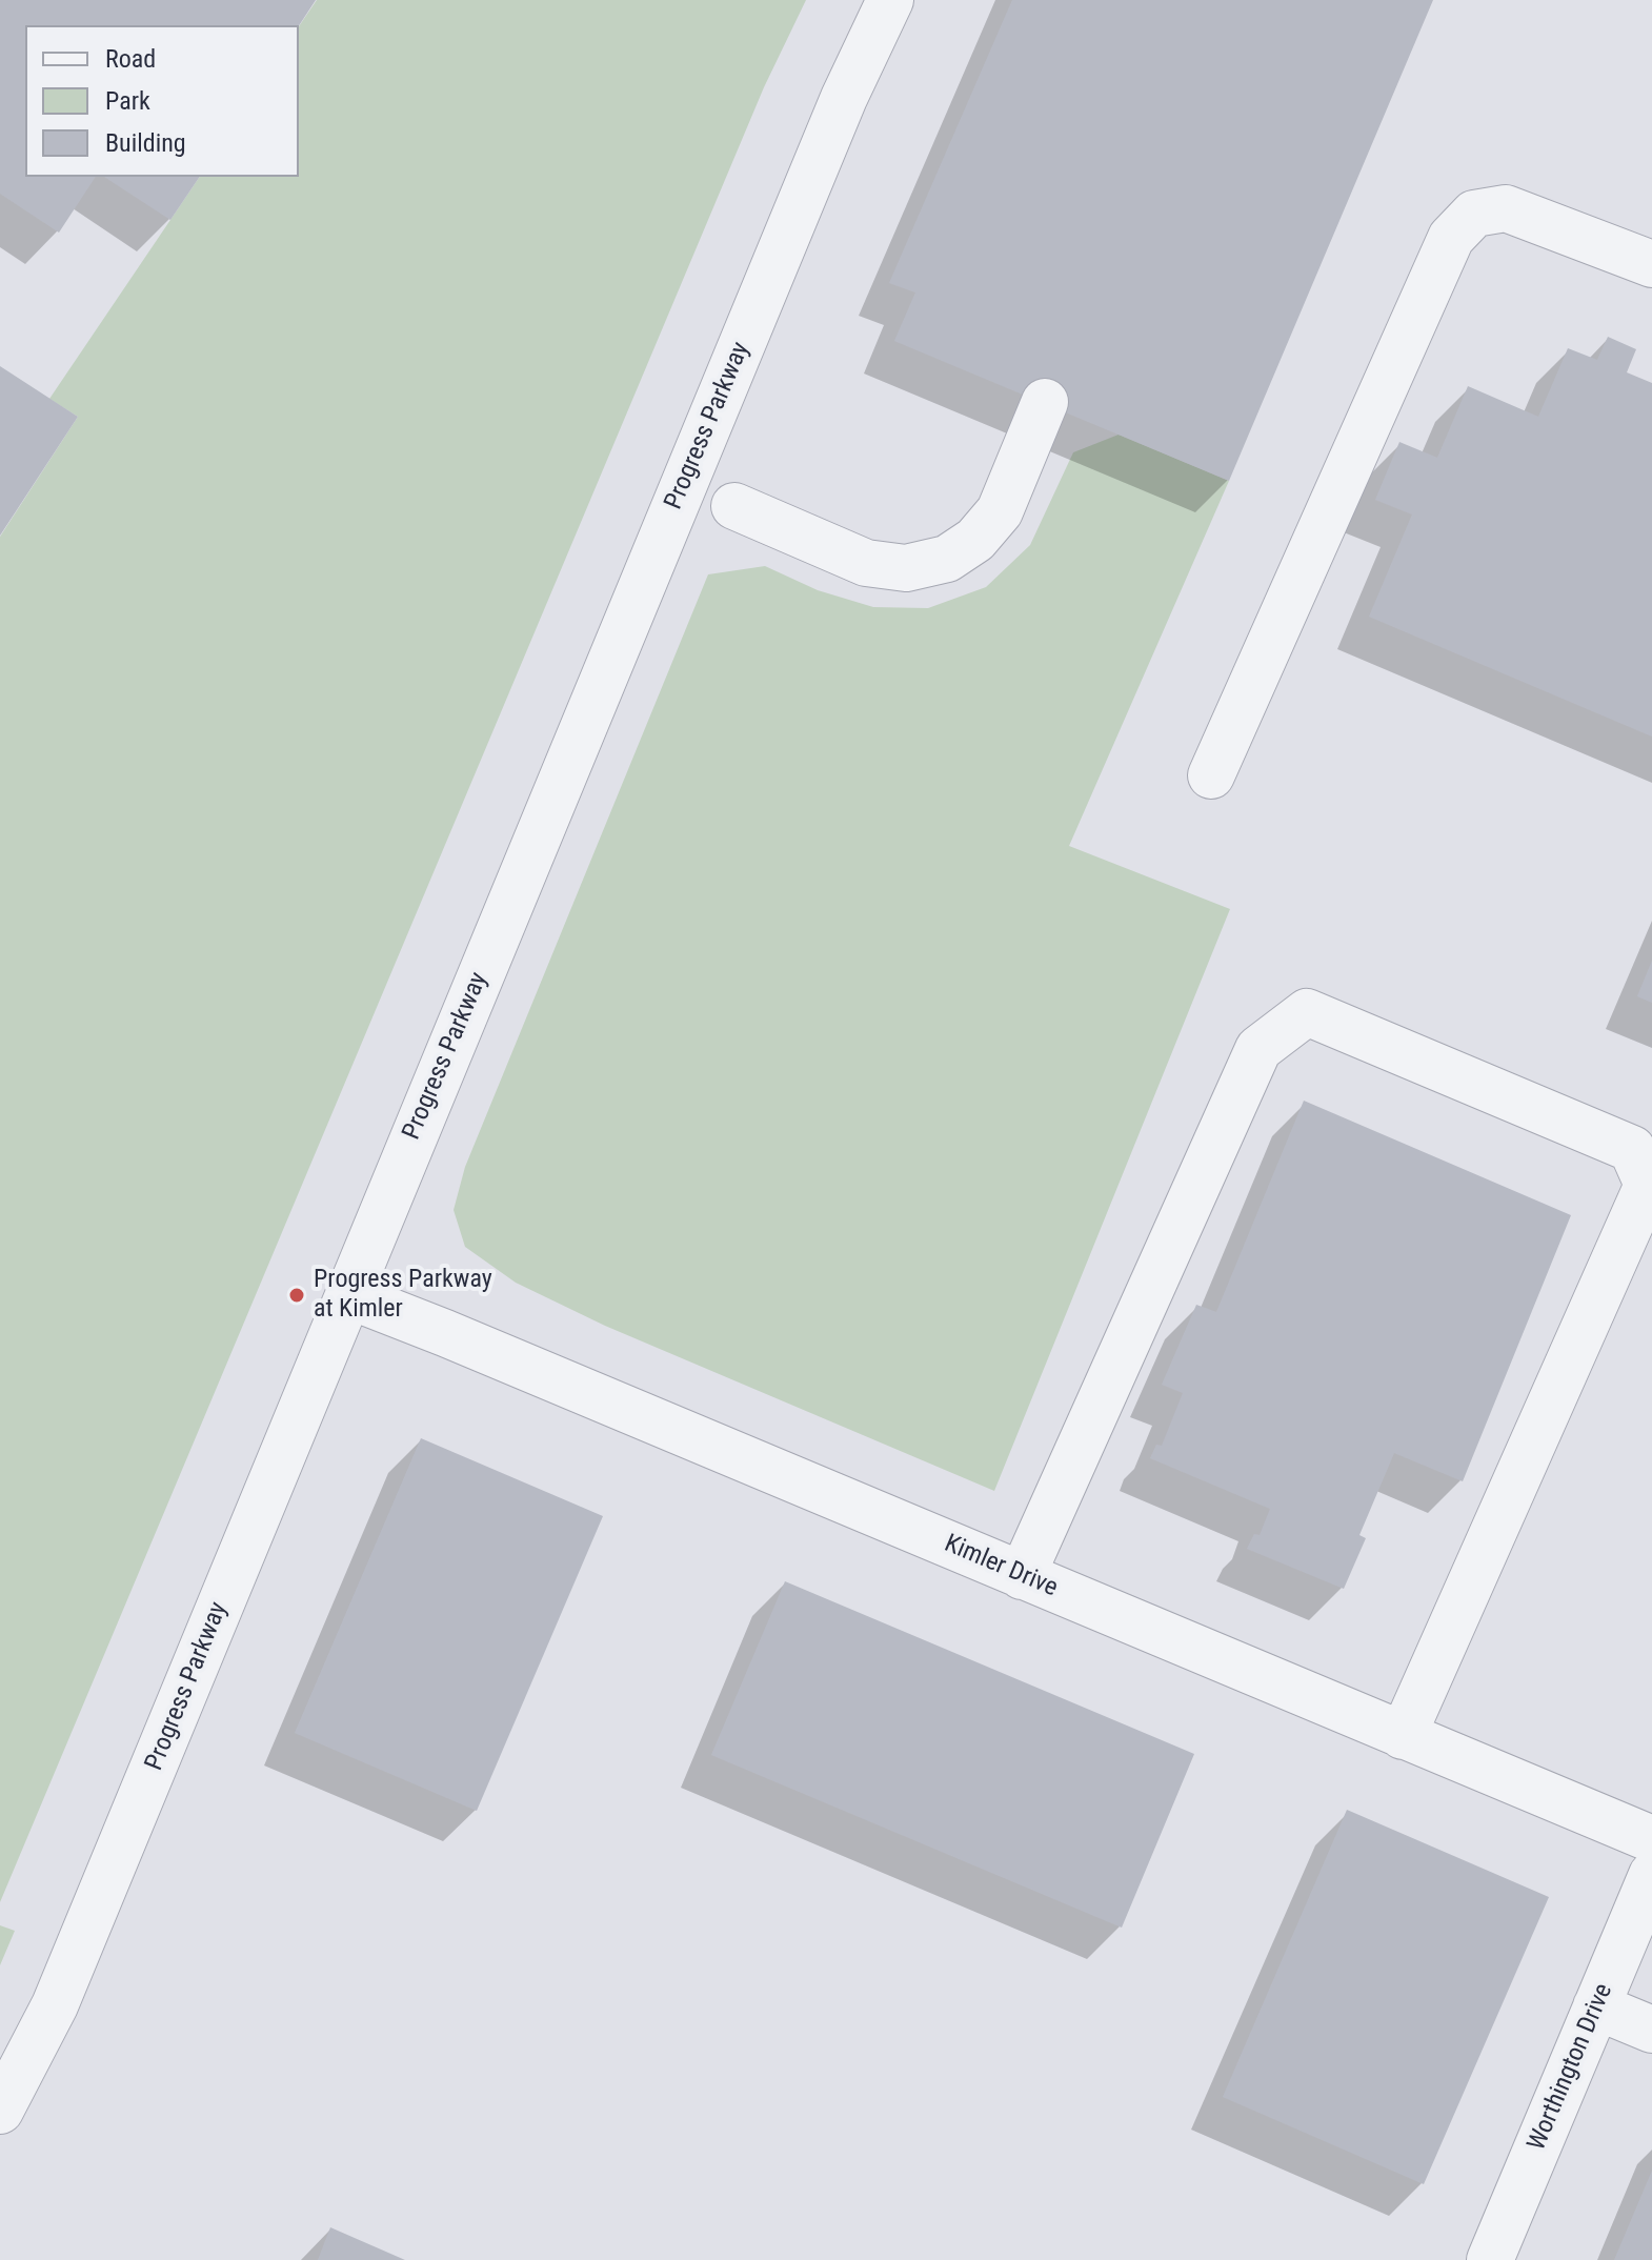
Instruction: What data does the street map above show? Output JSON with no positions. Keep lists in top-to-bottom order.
{
  "streets": {
    "street": ["Progress Parkway", "Kimler Drive", "Worthington Drive"]
  },
  "crossings": [
    ["Progress Parkway", "Kimler Drive"]
  ],
  "places": ["Progress Parkway at Kimler"],
  "legend": ["Road", "Park", "Building"]
}
